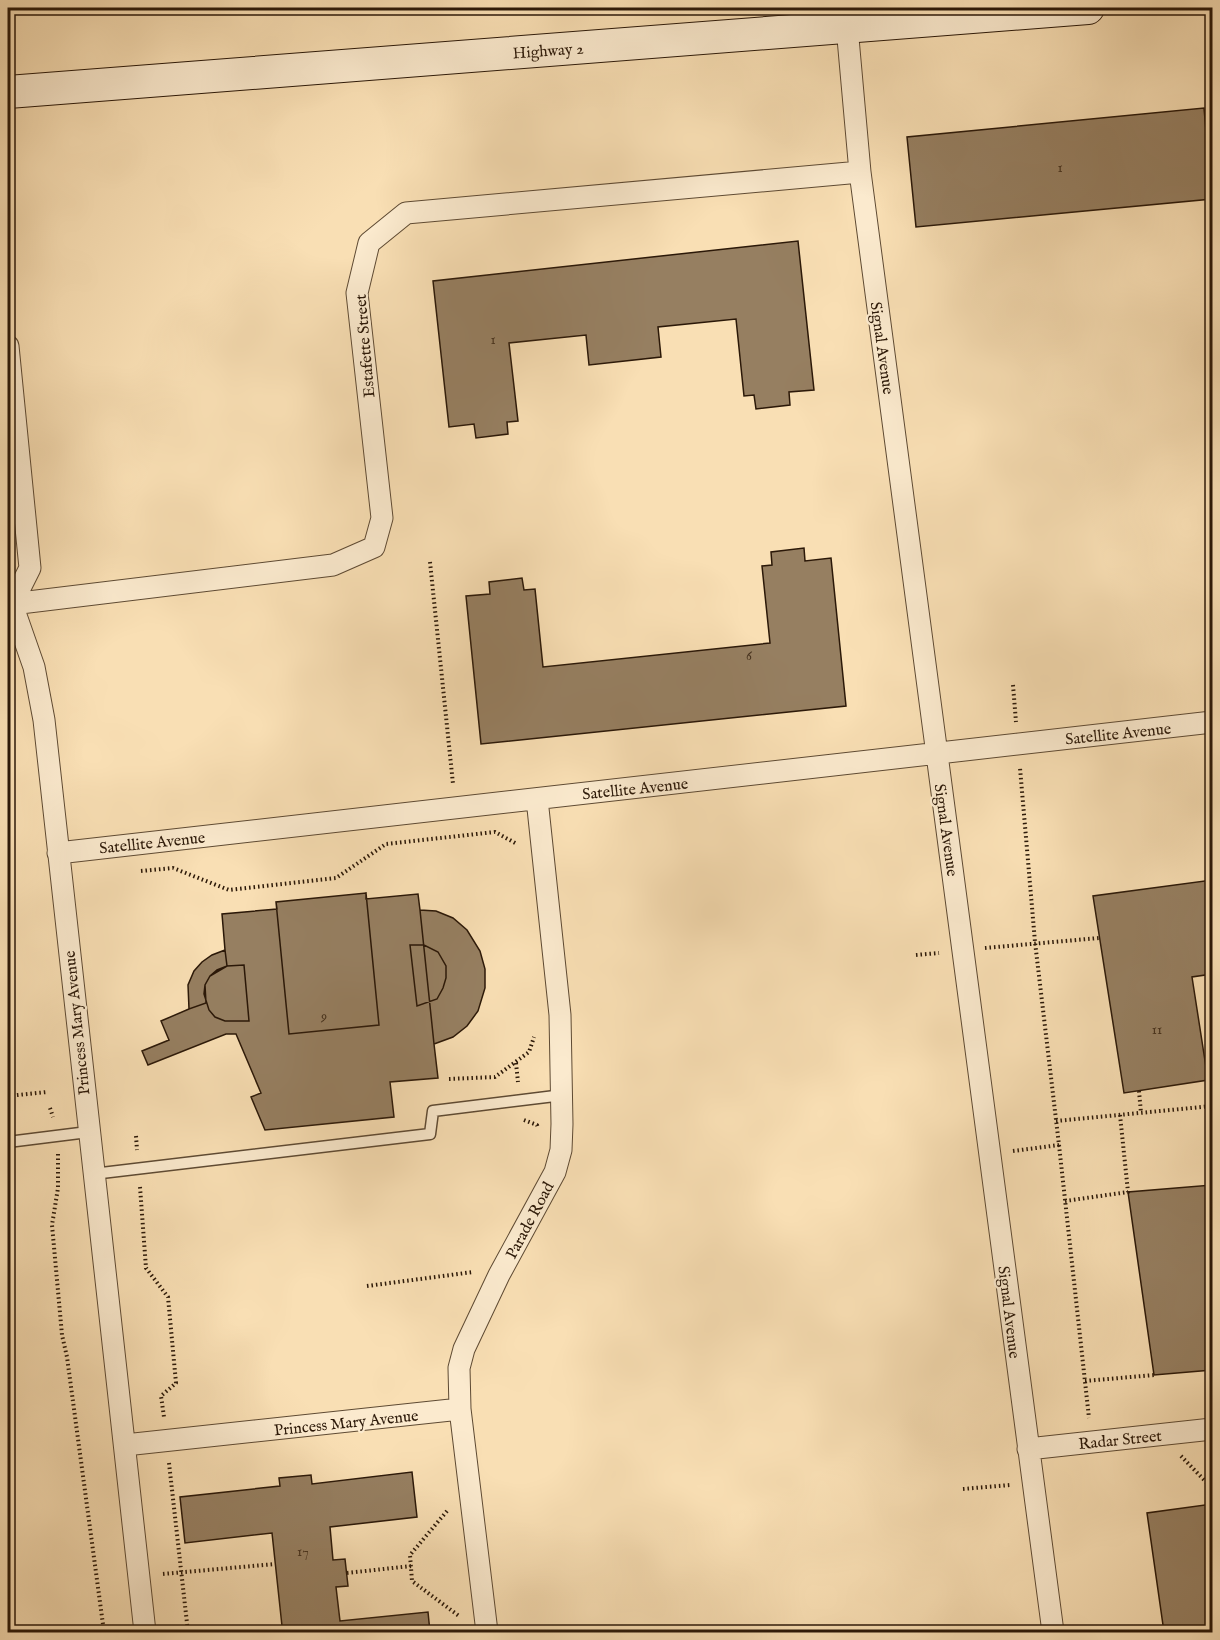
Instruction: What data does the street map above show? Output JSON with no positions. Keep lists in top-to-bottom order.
{
  "streets": {
    "main road": ["Highway 2"],
    "street": [
      "Estafette Street",
      "Signal Avenue",
      "Satellite Avenue",
      "Princess Mary Avenue",
      "Parade Road",
      "Radar Street"
    ]
  },
  "crossings": [
    ["Highway 2", "Signal Avenue"],
    ["Estafette Street", "Signal Avenue"],
    ["Estafette Street", "Princess Mary Avenue"],
    ["Signal Avenue", "Satellite Avenue"],
    ["Signal Avenue", "Radar Street"],
    ["Satellite Avenue", "Princess Mary Avenue"],
    ["Satellite Avenue", "Parade Road"],
    ["Princess Mary Avenue", "Parade Road"]
  ],
  "house_numbers": [
    "1",
    "1",
    "6",
    "9",
    "11",
    "17"
  ]
}
